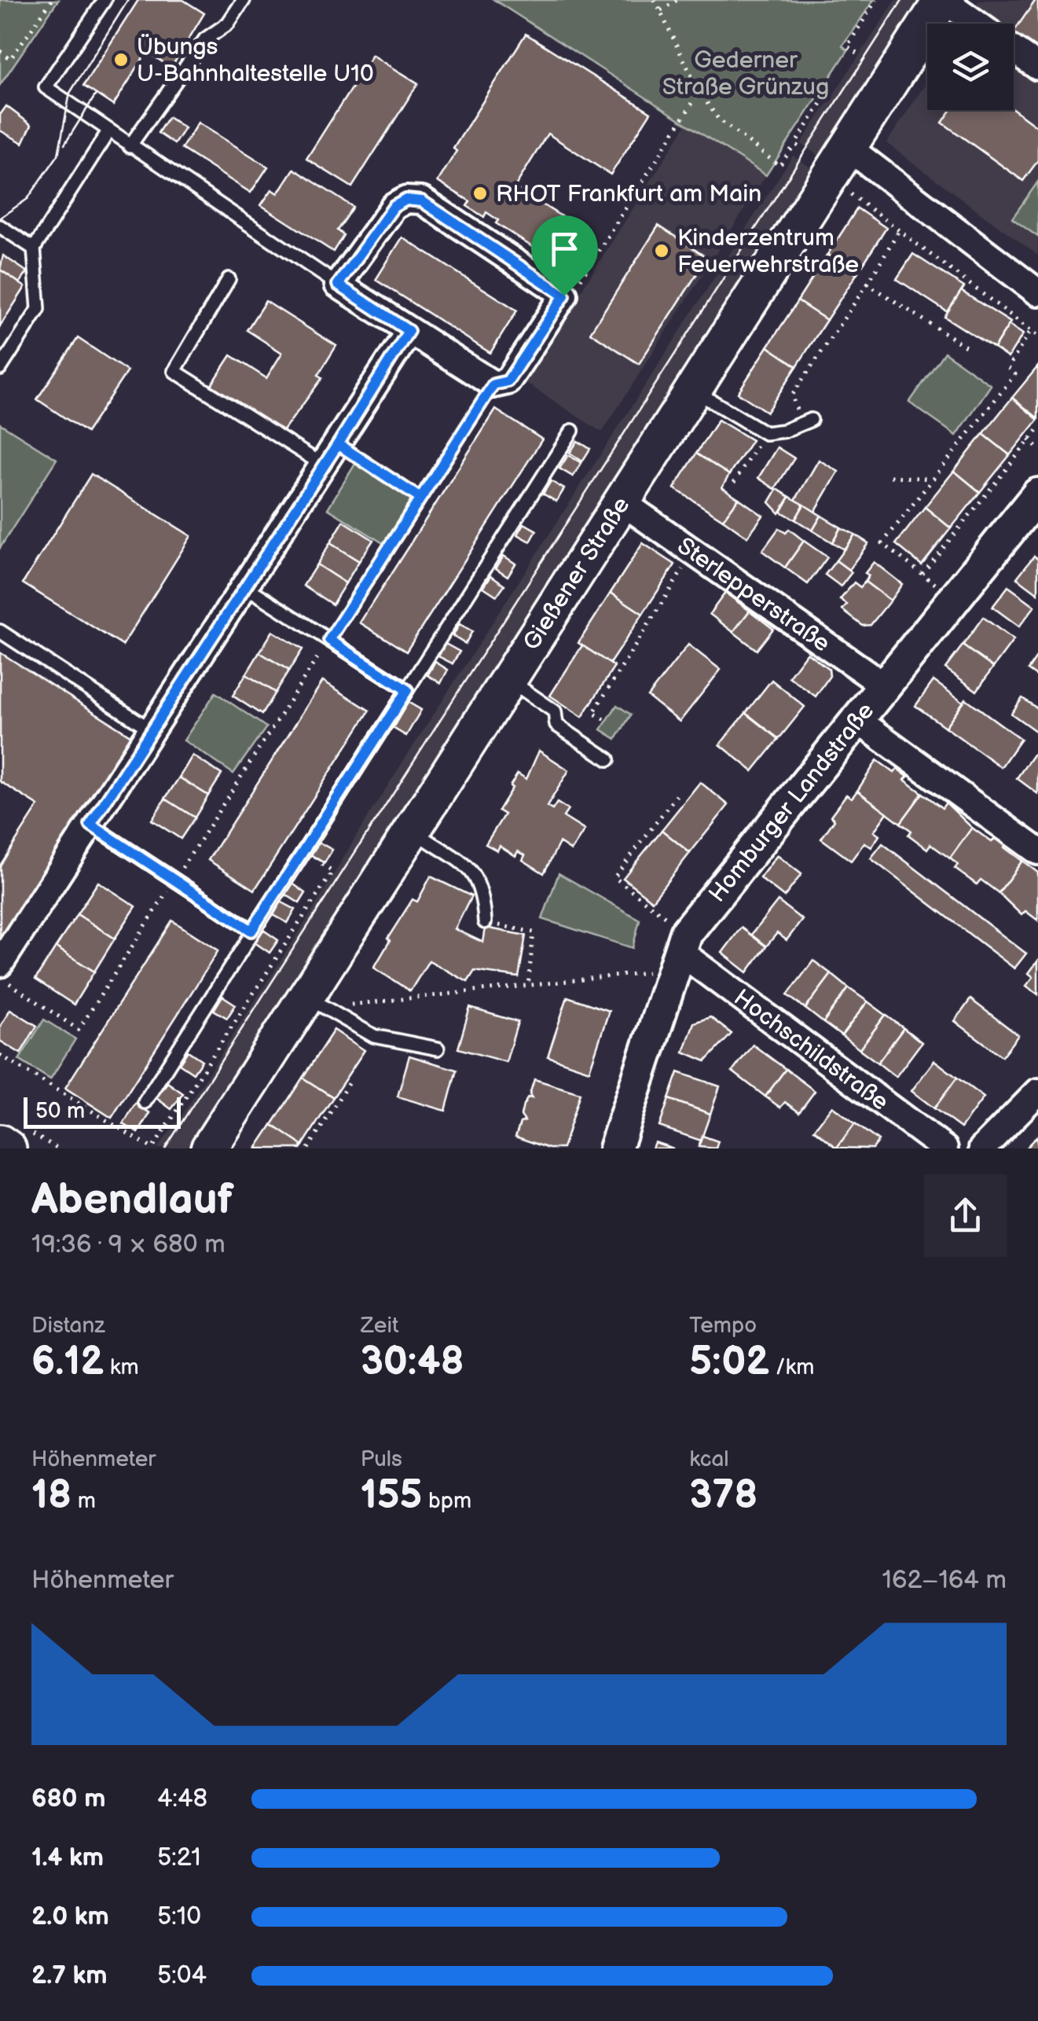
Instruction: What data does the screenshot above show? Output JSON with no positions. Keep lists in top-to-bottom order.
{
  "streets": {
    "main road": ["Gießener Straße"],
    "street": ["Sterlepperstraße", "Homburger Landstraße", "Hochschildstraße"]
  },
  "crossings": [
    ["Gießener Straße", "Sterlepperstraße"],
    ["Sterlepperstraße", "Homburger Landstraße"],
    ["Homburger Landstraße", "Hochschildstraße"]
  ],
  "parks": ["Gederner Straße Grünzug"],
  "places": ["Übungs U-Bahnhaltestelle U10", "RHOT Frankfurt am Main", "Kinderzentrum Feuerwehrstraße"],
  "scale_bar": "50 m",
  "page": {
    "scale": "50 m",
    "heading": ["Abendlauf", "19:36 · 9 × 680 m"],
    "stats": [
      ["Distanz", "6.12 km"],
      ["Zeit", "30:48"],
      ["Tempo", "5:02 /km"],
      ["Höhenmeter", "18 m"],
      ["Puls", "155 bpm"],
      ["kcal", "378"]
    ],
    "chart": ["Höhenmeter", "162–164 m"],
    "list": [
      {
        "name": "680 m",
        "note": "4:48"
      },
      {
        "name": "1.4 km",
        "note": "5:21"
      },
      {
        "name": "2.0 km",
        "note": "5:10"
      },
      {
        "name": "2.7 km",
        "note": "5:04"
      }
    ]
  }
}
